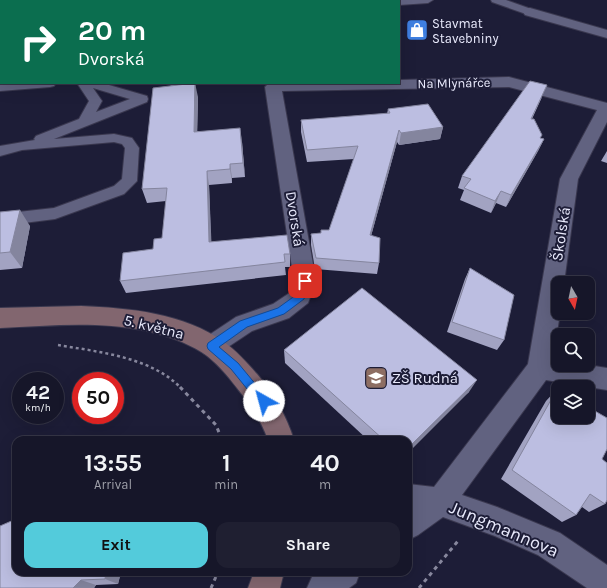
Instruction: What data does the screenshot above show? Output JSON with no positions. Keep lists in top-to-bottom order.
{
  "streets": {
    "main road": ["5. května"],
    "street": [
      "Na Mlynářce",
      "Dvorská",
      "Školská",
      "Jungmannova"
    ]
  },
  "crossings": [
    ["Na Mlynářce", "Dvorská"],
    ["Na Mlynářce", "Školská"],
    ["Dvorská", "5. května"],
    ["Školská", "Jungmannova"]
  ],
  "places": {
    "shop": ["Stavmat Stavebniny"],
    "school or university": ["ZŠ Rudná"]
  },
  "north": "bottom",
  "page": {
    "turn": ["20 m", "Dvorská"],
    "speed": "42 km/h",
    "limit": "50",
    "eta": [
      "13:55",
      "Arrival",
      "1",
      "min",
      "40",
      "m"
    ],
    "buttons": ["Exit", "Share"]
  }
}
